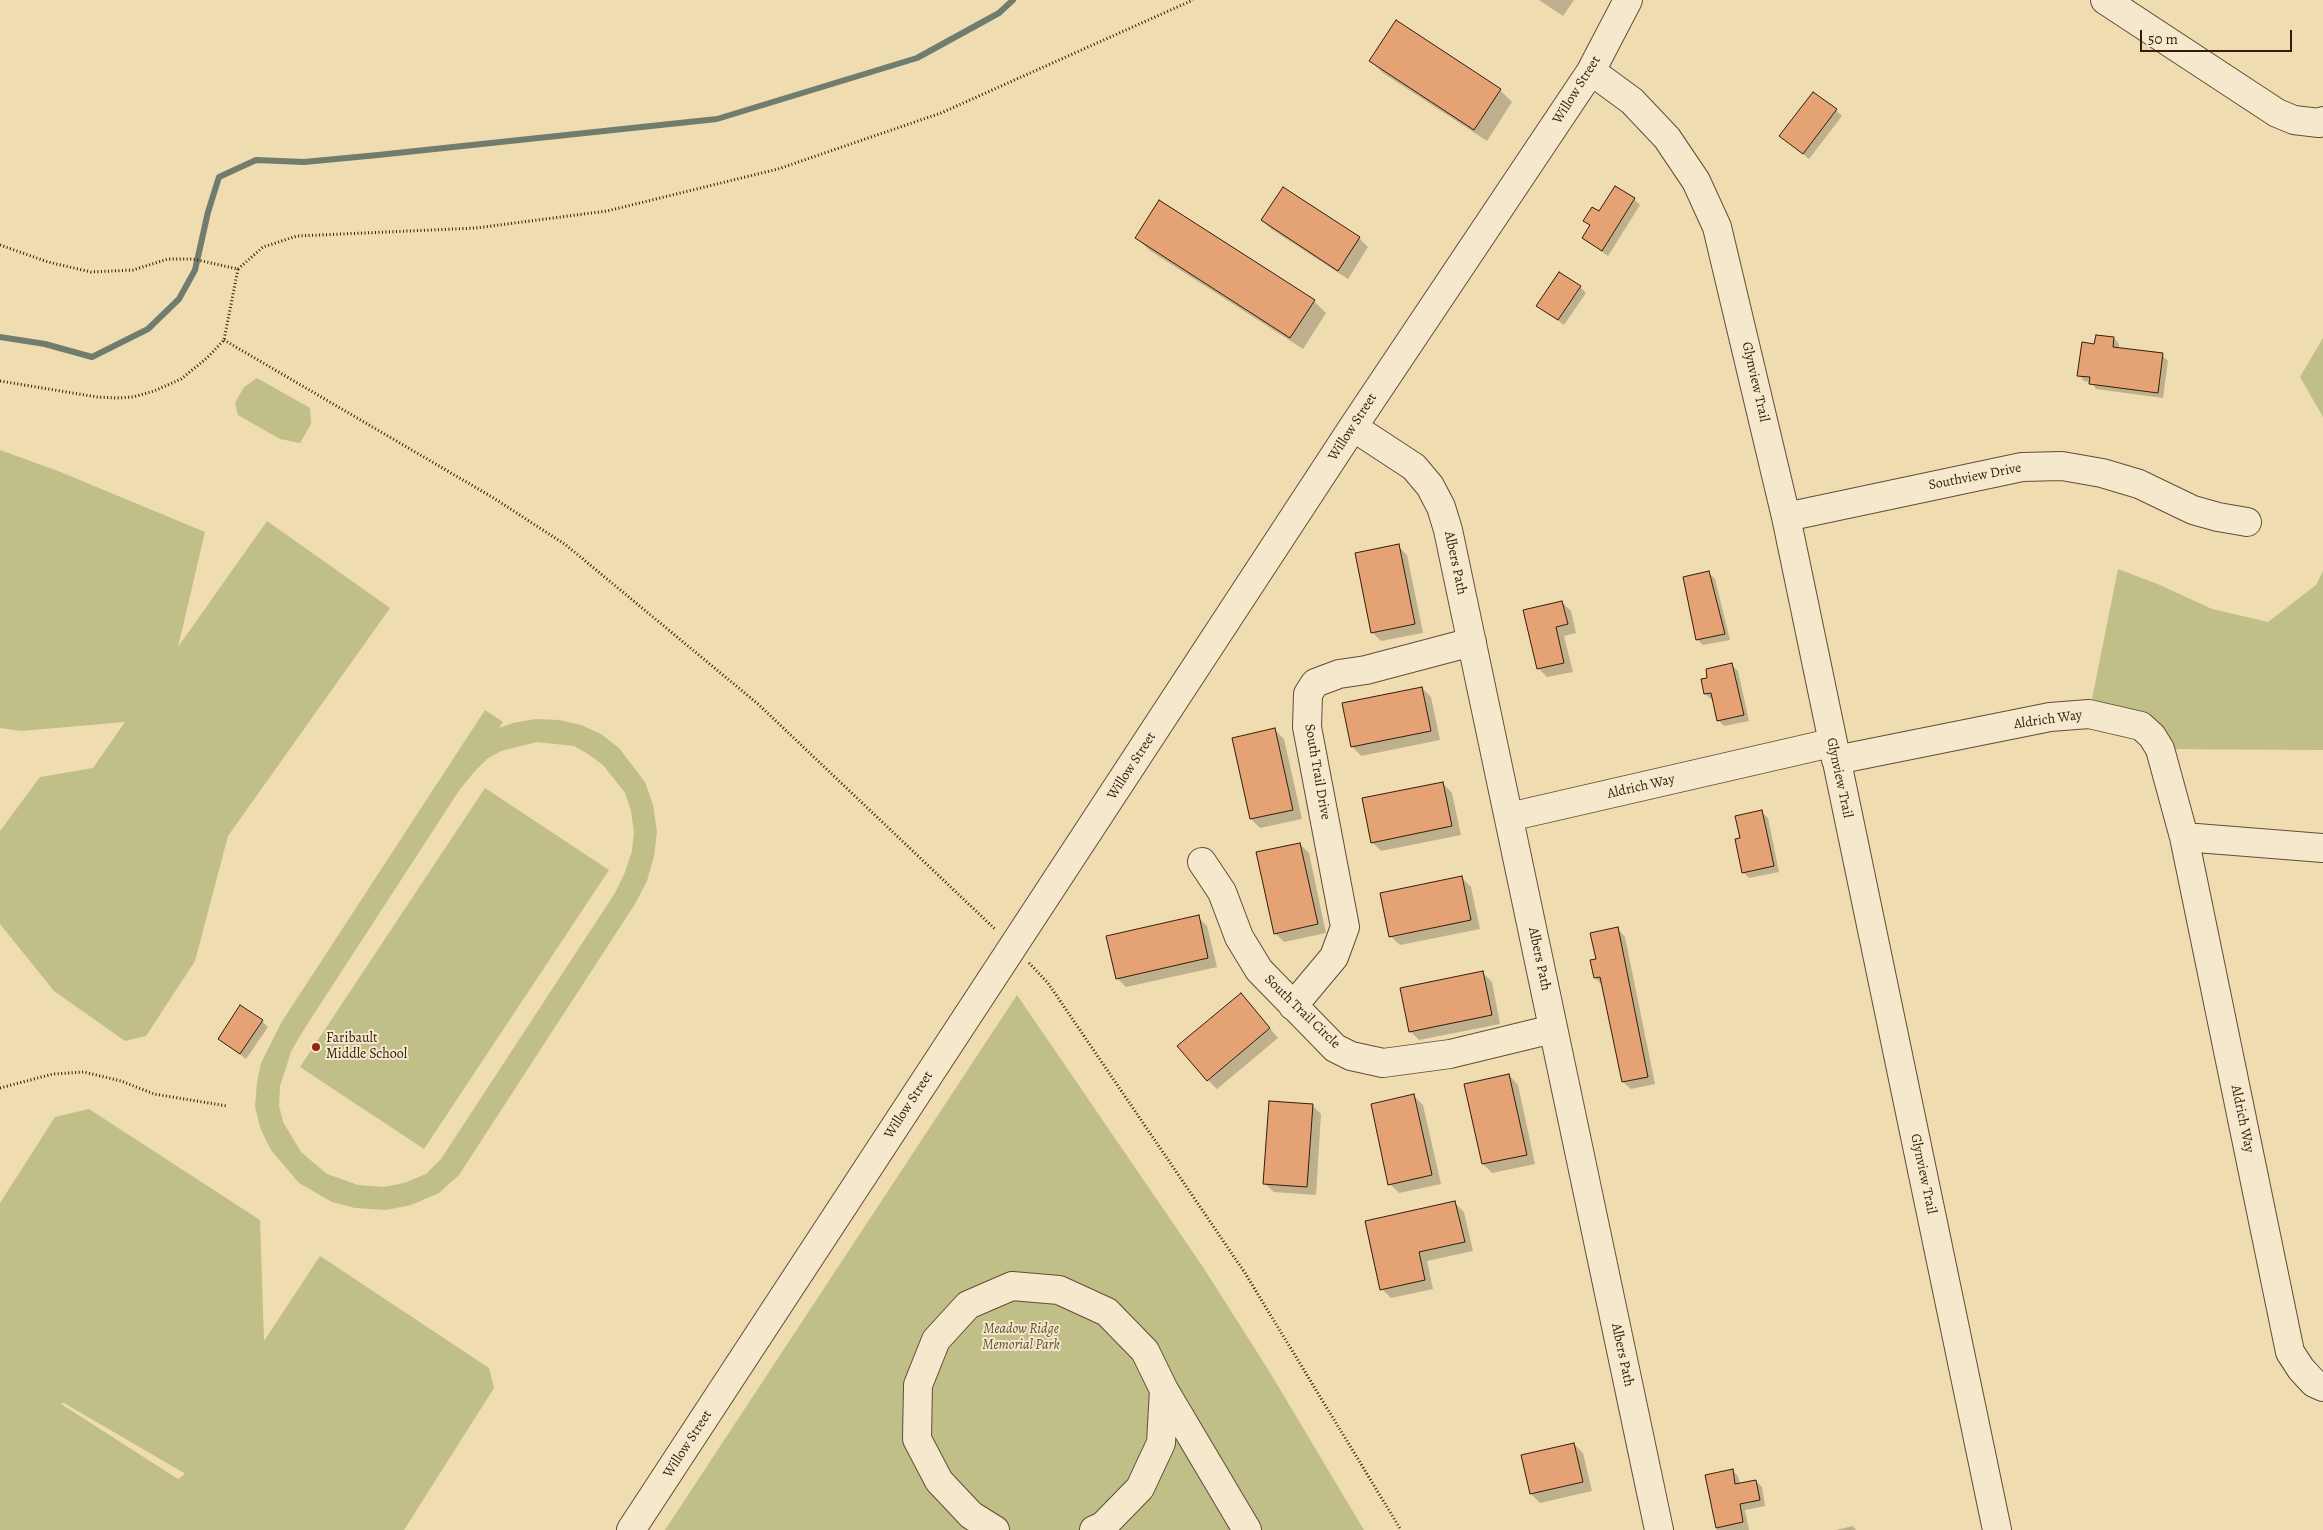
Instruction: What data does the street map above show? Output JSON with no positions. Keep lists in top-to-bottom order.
{
  "streets": {
    "street": [
      "Willow Street",
      "Glynview Trail",
      "Southview Drive",
      "Albers Path",
      "Aldrich Way",
      "South Trail Drive",
      "South Trail Circle"
    ]
  },
  "crossings": [
    ["Willow Street", "Glynview Trail"],
    ["Willow Street", "Albers Path"],
    ["Glynview Trail", "Southview Drive"],
    ["Glynview Trail", "Aldrich Way"],
    ["Albers Path", "Aldrich Way"],
    ["Albers Path", "South Trail Drive"],
    ["Albers Path", "South Trail Circle"],
    ["South Trail Drive", "South Trail Circle"]
  ],
  "parks": ["Meadow Ridge Memorial Park"],
  "places": ["Faribault Middle School"],
  "scale_bar": "50 m"
}
